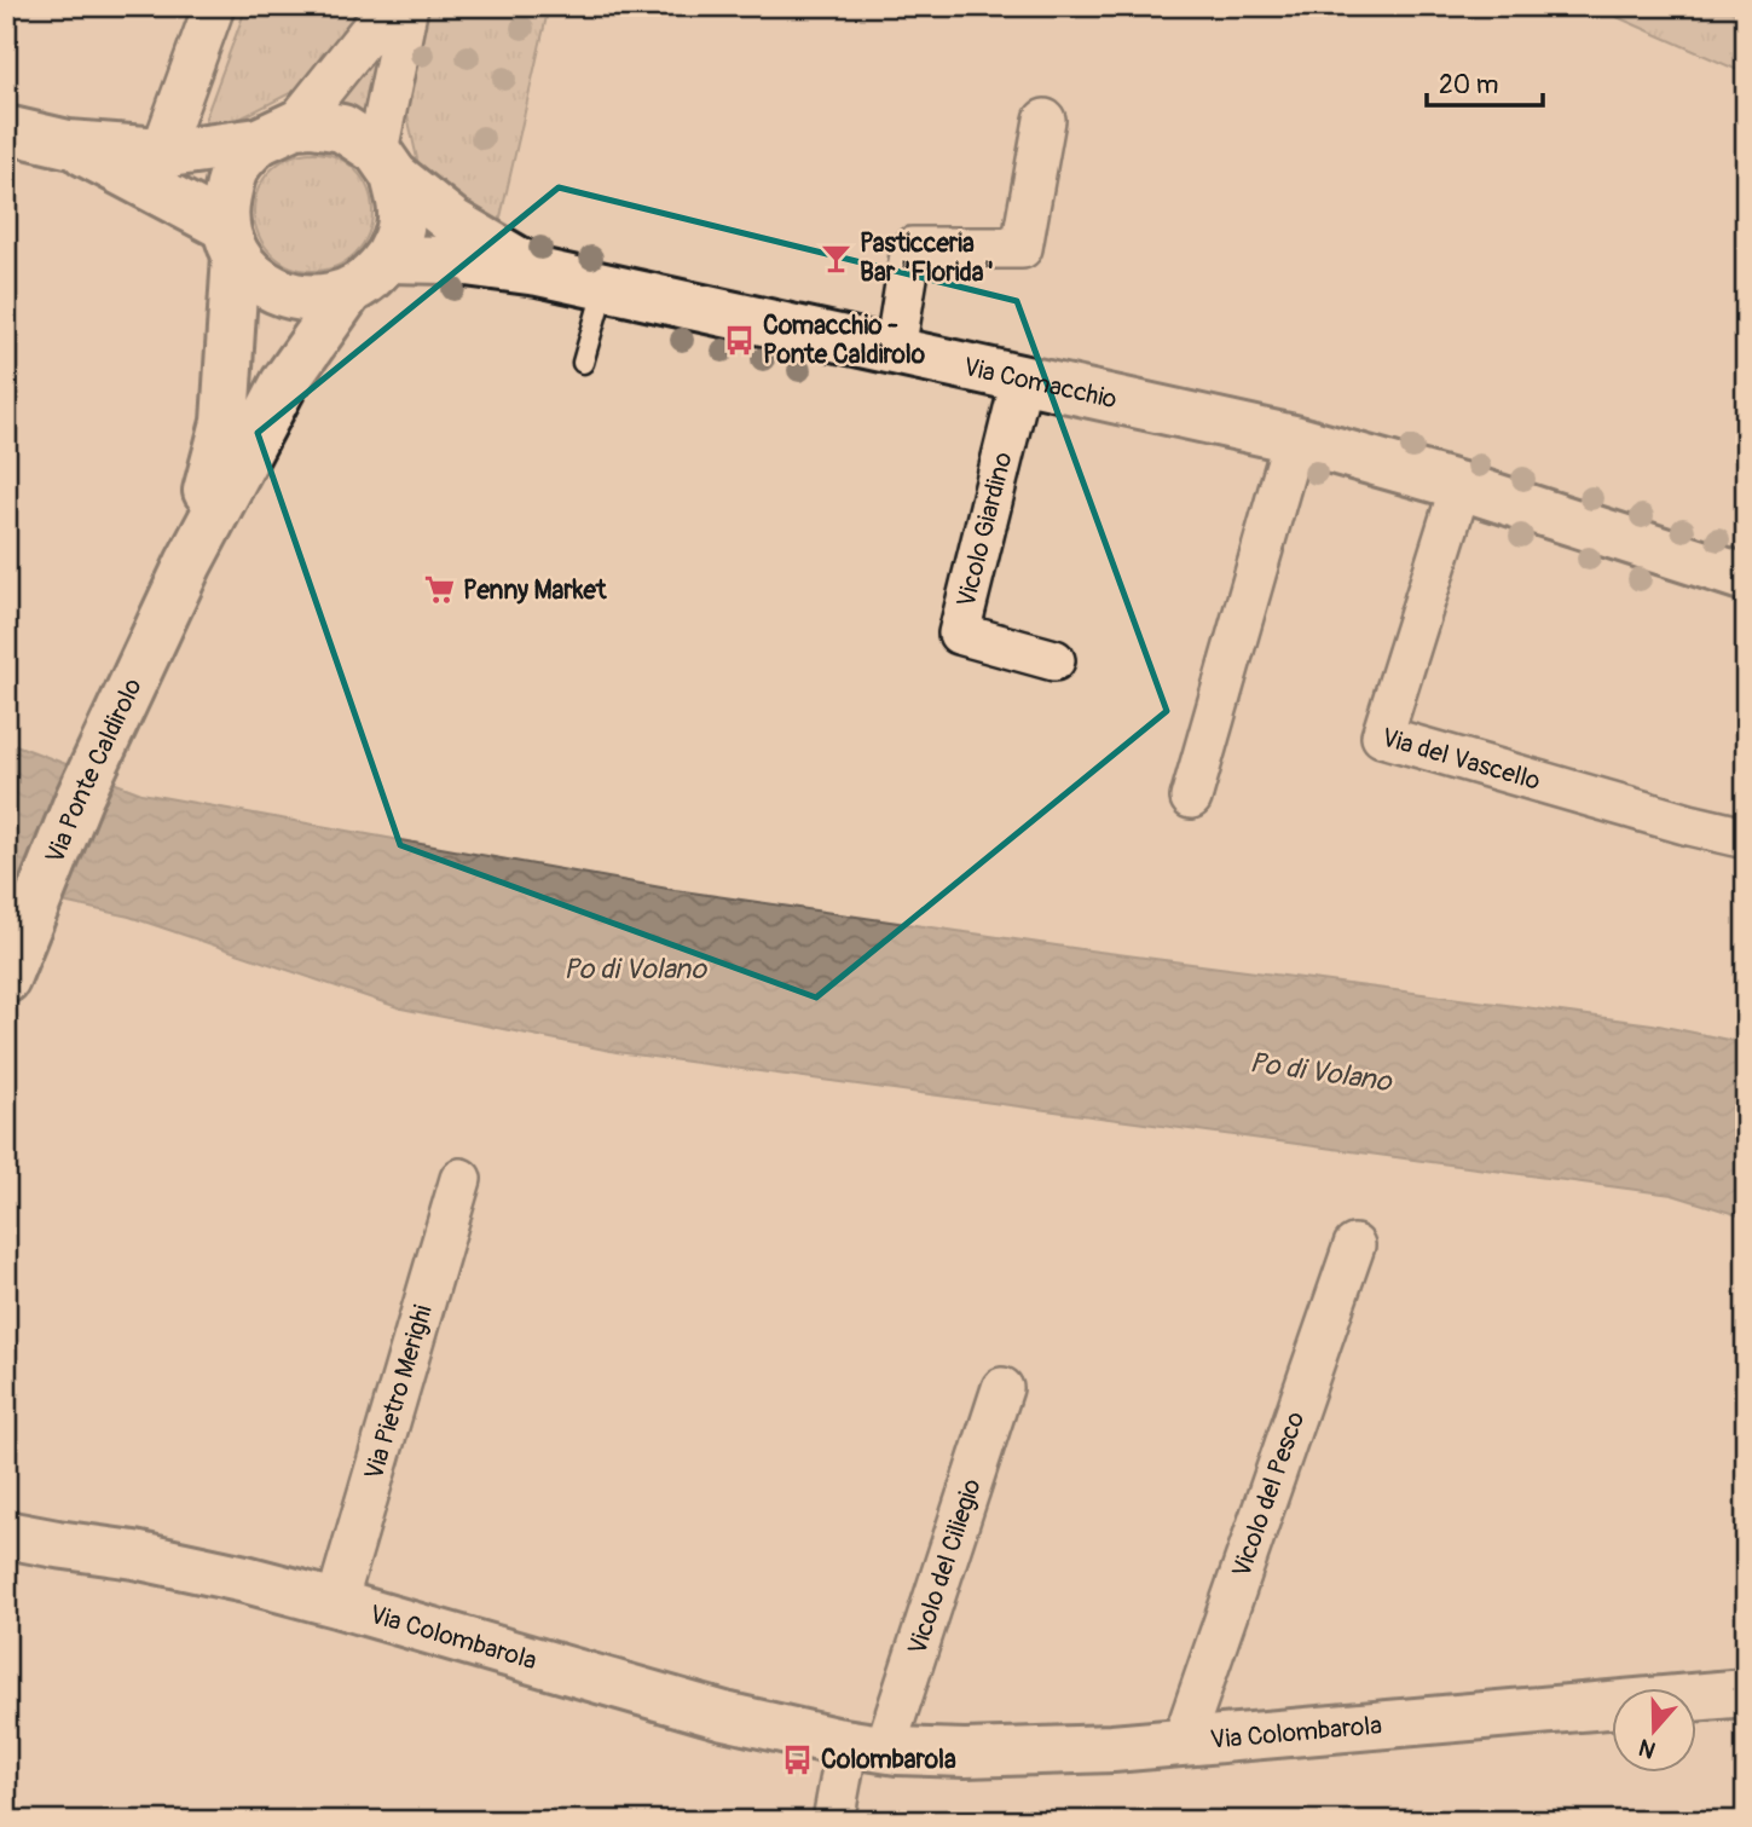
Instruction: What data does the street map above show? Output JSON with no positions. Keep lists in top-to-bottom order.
{
  "streets": {
    "main road": ["Via Comacchio", "Via Ponte Caldirolo", "Via Colombarola"],
    "street": [
      "Vicolo Giardino",
      "Via del Vascello",
      "Via Pietro Merighi",
      "Vicolo del Pesco",
      "Vicolo del Ciliegio"
    ]
  },
  "crossings": [
    ["Via Comacchio", "Vicolo Giardino"],
    ["Via Comacchio", "Via del Vascello"],
    ["Via Comacchio", "Via Ponte Caldirolo"],
    ["Via Pietro Merighi", "Via Colombarola"],
    ["Vicolo del Pesco", "Via Colombarola"],
    ["Vicolo del Ciliegio", "Via Colombarola"]
  ],
  "water": ["Po di Volano"],
  "places": {
    "bar": ["Pasticceria Bar \"Florida\""],
    "bus stop": ["Comacchio - Ponte Caldirolo", "Colombarola"],
    "supermarket": ["Penny Market"]
  },
  "scale_bar": "20 m",
  "north": "bottom"
}
